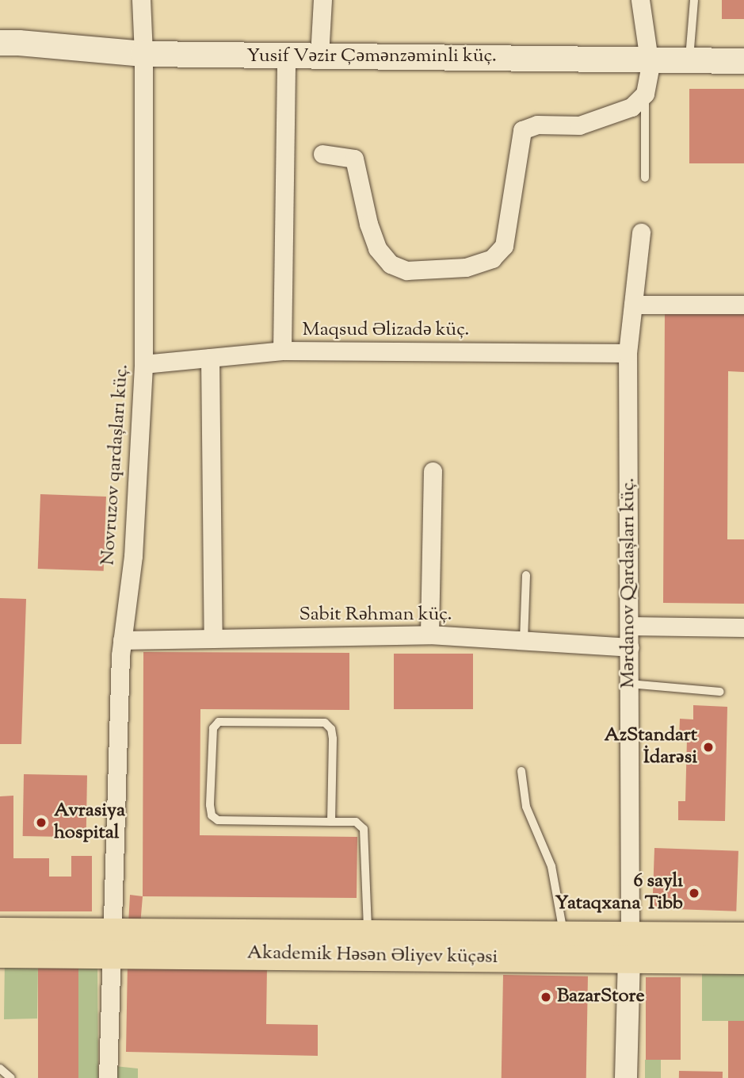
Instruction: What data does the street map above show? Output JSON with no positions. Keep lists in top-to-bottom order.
{
  "streets": {
    "main road": ["Yusif Vəzir Çəmənzəminli küç.", "Akademik Həsən Əliyev küçəsi"],
    "street": [
      "Maqsud Əlizadə küç.",
      "Novruzov qardaşları küç.",
      "Mərdanov Qardaşları küç.",
      "Sabit Rəhman küç."
    ]
  },
  "crossings": [
    ["Yusif Vəzir Çəmənzəminli küç.", "Novruzov qardaşları küç."],
    ["Maqsud Əlizadə küç.", "Novruzov qardaşları küç."],
    ["Maqsud Əlizadə küç.", "Mərdanov Qardaşları küç."],
    ["Novruzov qardaşları küç.", "Sabit Rəhman küç."],
    ["Novruzov qardaşları küç.", "Akademik Həsən Əliyev küçəsi"],
    ["Mərdanov Qardaşları küç.", "Sabit Rəhman küç."],
    ["Mərdanov Qardaşları küç.", "Akademik Həsən Əliyev küçəsi"]
  ],
  "places": [
    "AzStandart İdarəsi",
    "Avrasiya hospital",
    "6 saylı Yataqxana Tibb",
    "BazarStore"
  ]
}
